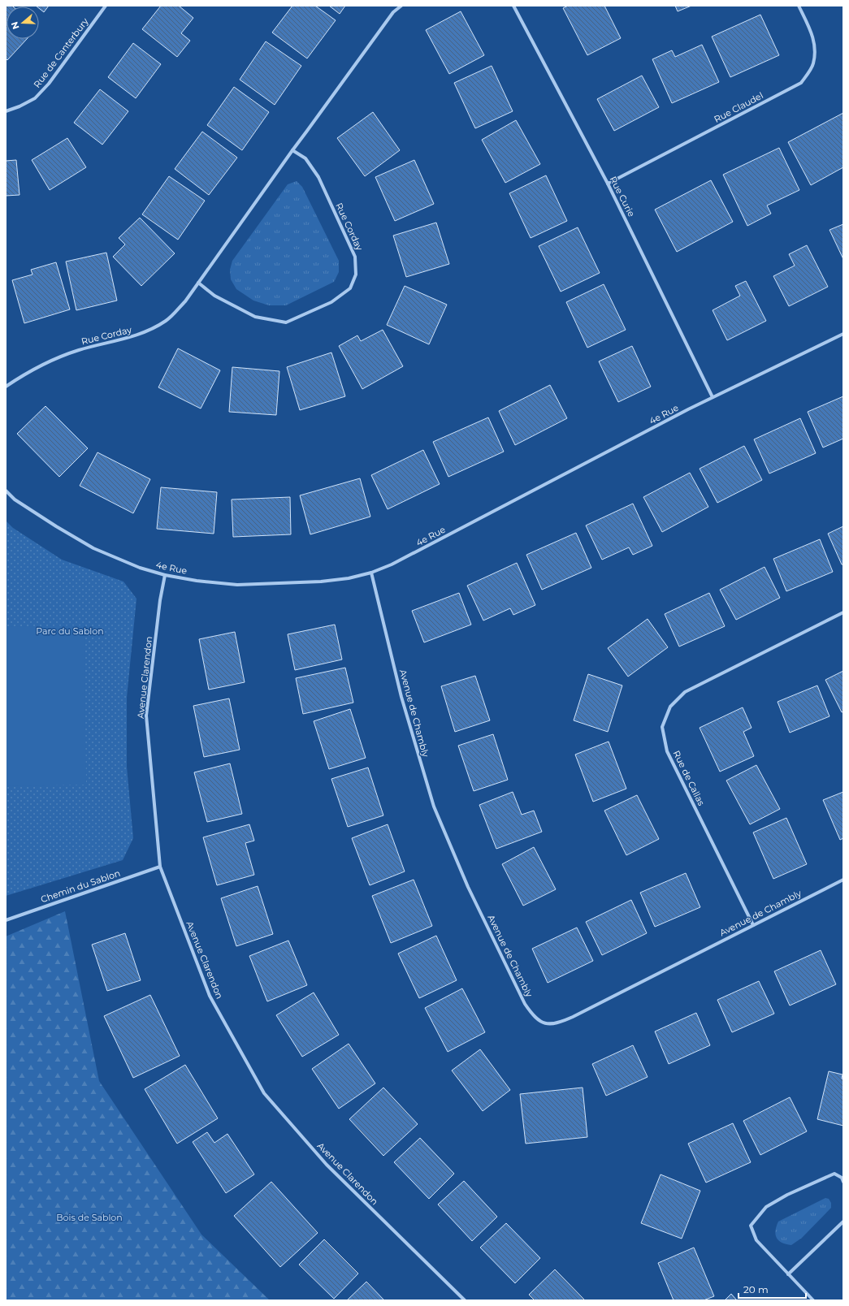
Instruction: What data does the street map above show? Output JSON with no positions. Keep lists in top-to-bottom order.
{
  "streets": {
    "street": [
      "Rue de Canterbury",
      "Rue Claudel",
      "Rue Curie",
      "Rue Corday",
      "4e Rue",
      "Avenue Clarendon",
      "Avenue de Chambly",
      "Rue de Callas",
      "Chemin du Sablon"
    ]
  },
  "crossings": [
    ["Rue Claudel", "Rue Curie"],
    ["Rue Curie", "4e Rue"],
    ["4e Rue", "Avenue Clarendon"],
    ["4e Rue", "Avenue de Chambly"],
    ["Avenue Clarendon", "Chemin du Sablon"],
    ["Avenue de Chambly", "Rue de Callas"]
  ],
  "parks": ["Parc du Sablon", "Bois de Sablon"],
  "scale_bar": "20 m",
  "north": "left"
}
